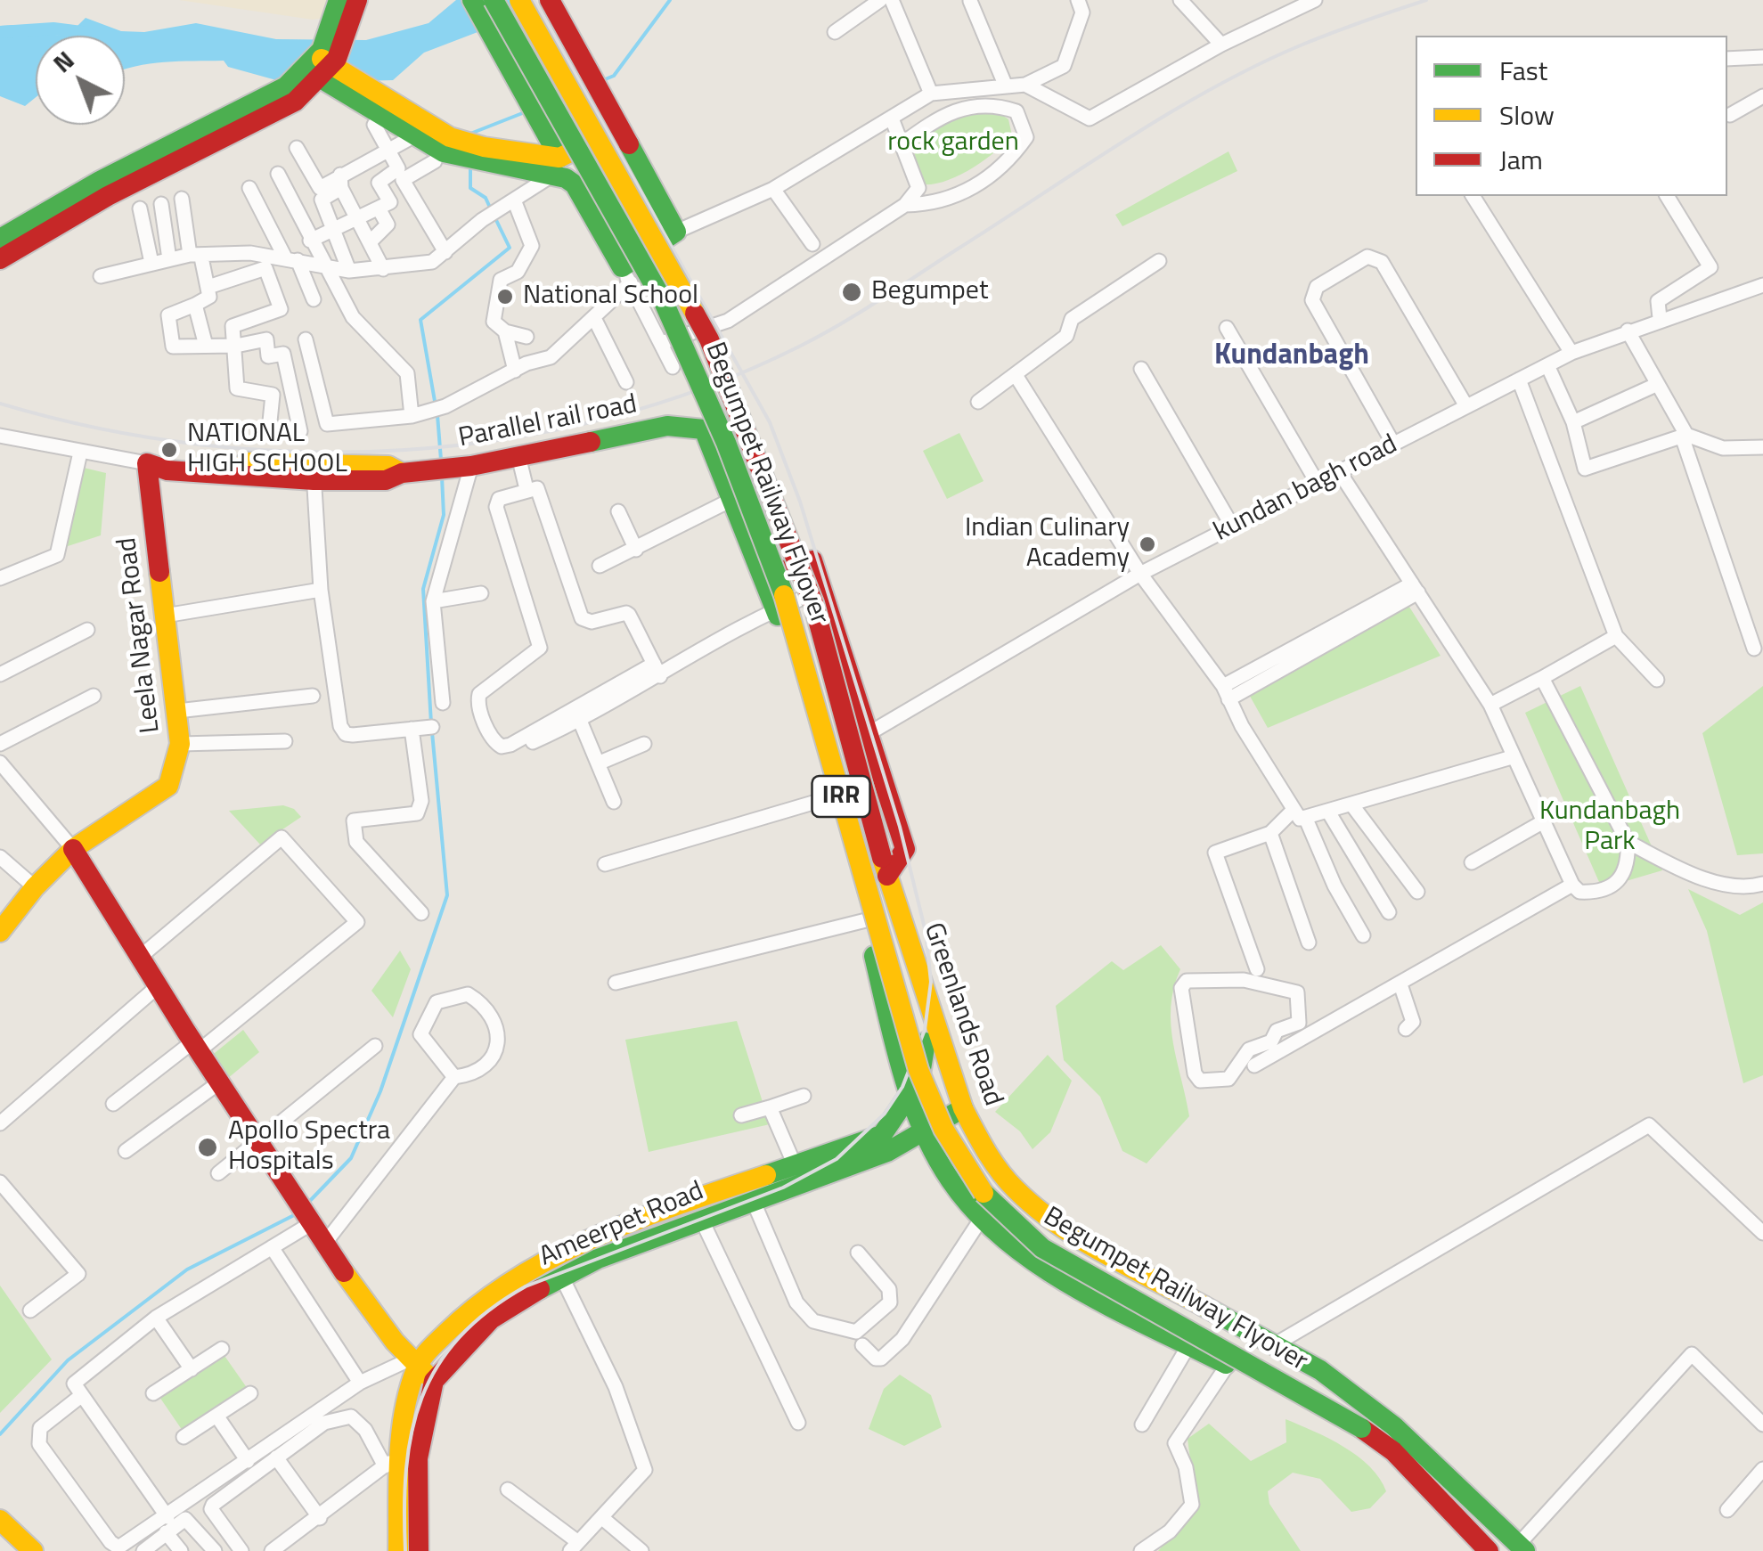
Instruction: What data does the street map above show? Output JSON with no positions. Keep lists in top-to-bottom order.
{
  "streets": {
    "main road": [
      "Parallel rail road",
      "Begumpet Railway Flyover",
      "Leela Nagar Road",
      "IRR",
      "Greenlands Road",
      "Ameerpet Road"
    ],
    "street": ["kundan bagh road"]
  },
  "crossings": [
    ["Parallel rail road", "Leela Nagar Road"],
    ["Begumpet Railway Flyover", "IRR"],
    ["Begumpet Railway Flyover", "Greenlands Road"],
    ["IRR", "Ameerpet Road"],
    ["Greenlands Road", "Ameerpet Road"]
  ],
  "districts": ["Kundanbagh"],
  "parks": ["rock garden", "Kundanbagh Park"],
  "places": [
    "Begumpet",
    "National School",
    "NATIONAL HIGH SCHOOL",
    "Indian Culinary Academy",
    "Apollo Spectra Hospitals"
  ],
  "legend": ["Fast", "Slow", "Jam"],
  "north": "top left"
}
